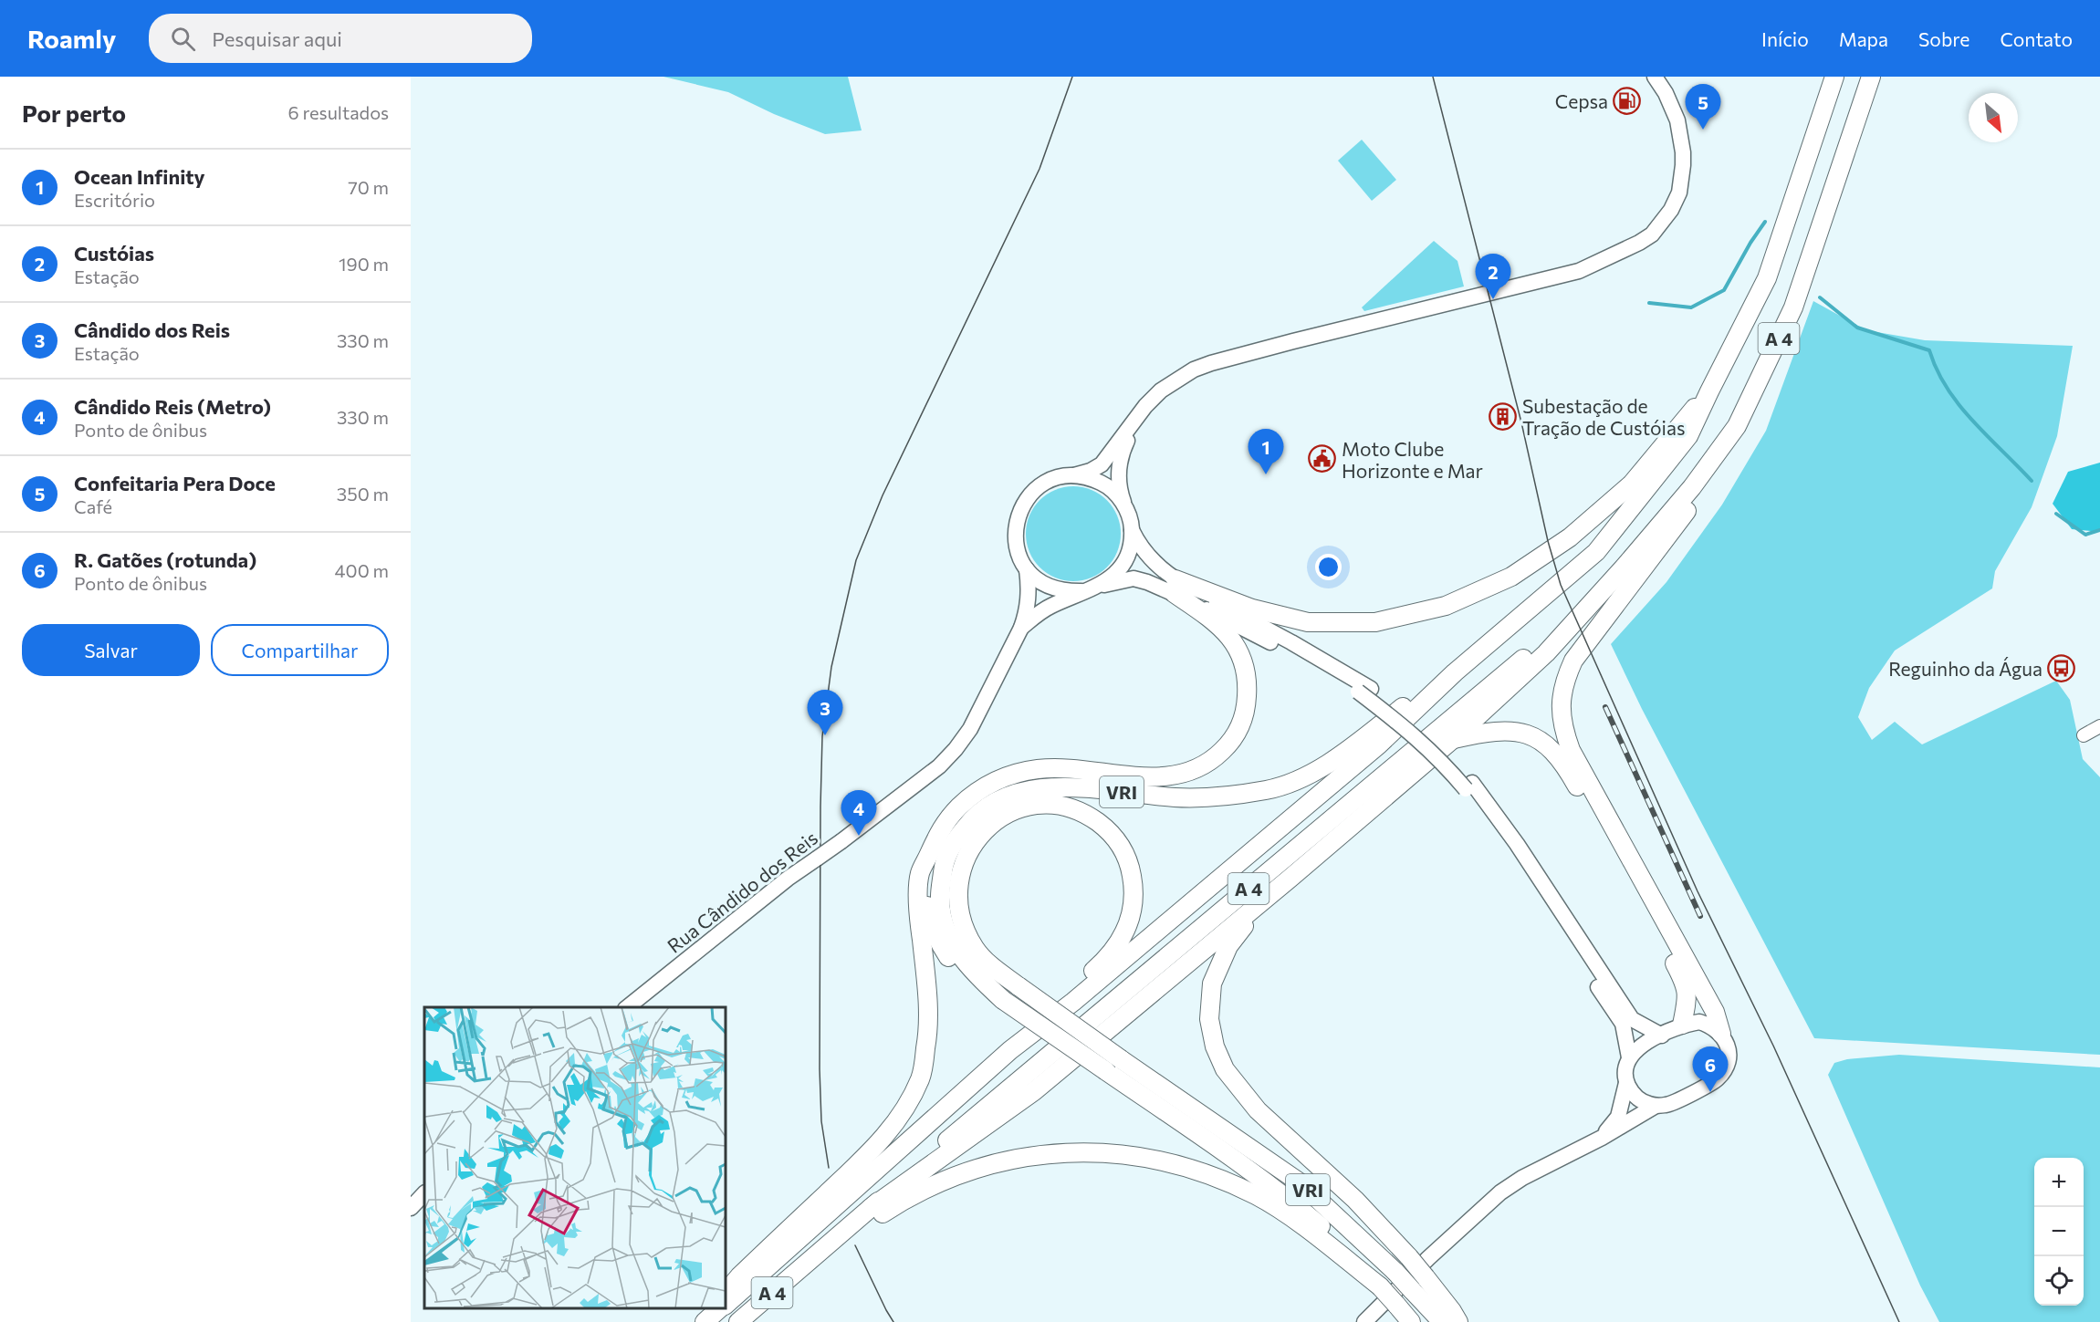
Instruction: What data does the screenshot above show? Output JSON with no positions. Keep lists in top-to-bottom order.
{
  "streets": {
    "highway": ["A 4", "VRI"],
    "main road": ["Rua Cândido dos Reis"]
  },
  "crossings": [
    ["A 4", "VRI"]
  ],
  "places": {
    "fuel station": ["Cepsa"],
    "building": ["Subestação de Tração de Custóias"],
    "public building": ["Moto Clube Horizonte e Mar"],
    "bus stop": ["Reguinho da Água"]
  },
  "north": "bottom right",
  "page": {
    "header": "Roamly",
    "search": "Pesquisar aqui",
    "nav": [
      "Início",
      "Mapa",
      "Sobre",
      "Contato"
    ],
    "heading": ["Por perto", "6 resultados"],
    "pins": [
      "5",
      "2",
      "1",
      "3",
      "4",
      "6"
    ],
    "list": [
      {
        "mark": "1",
        "name": "Ocean Infinity",
        "note": "Escritório",
        "value": "70 m"
      },
      {
        "mark": "2",
        "name": "Custóias",
        "note": "Estação",
        "value": "190 m"
      },
      {
        "mark": "3",
        "name": "Cândido dos Reis",
        "note": "Estação",
        "value": "330 m"
      },
      {
        "mark": "4",
        "name": "Cândido Reis (Metro)",
        "note": "Ponto de ônibus",
        "value": "330 m"
      },
      {
        "mark": "5",
        "name": "Confeitaria Pera Doce",
        "note": "Café",
        "value": "350 m"
      },
      {
        "mark": "6",
        "name": "R. Gatões (rotunda)",
        "note": "Ponto de ônibus",
        "value": "400 m"
      }
    ],
    "buttons": ["Salvar", "Compartilhar"],
    "map_buttons": ["+", "−"]
  }
}
